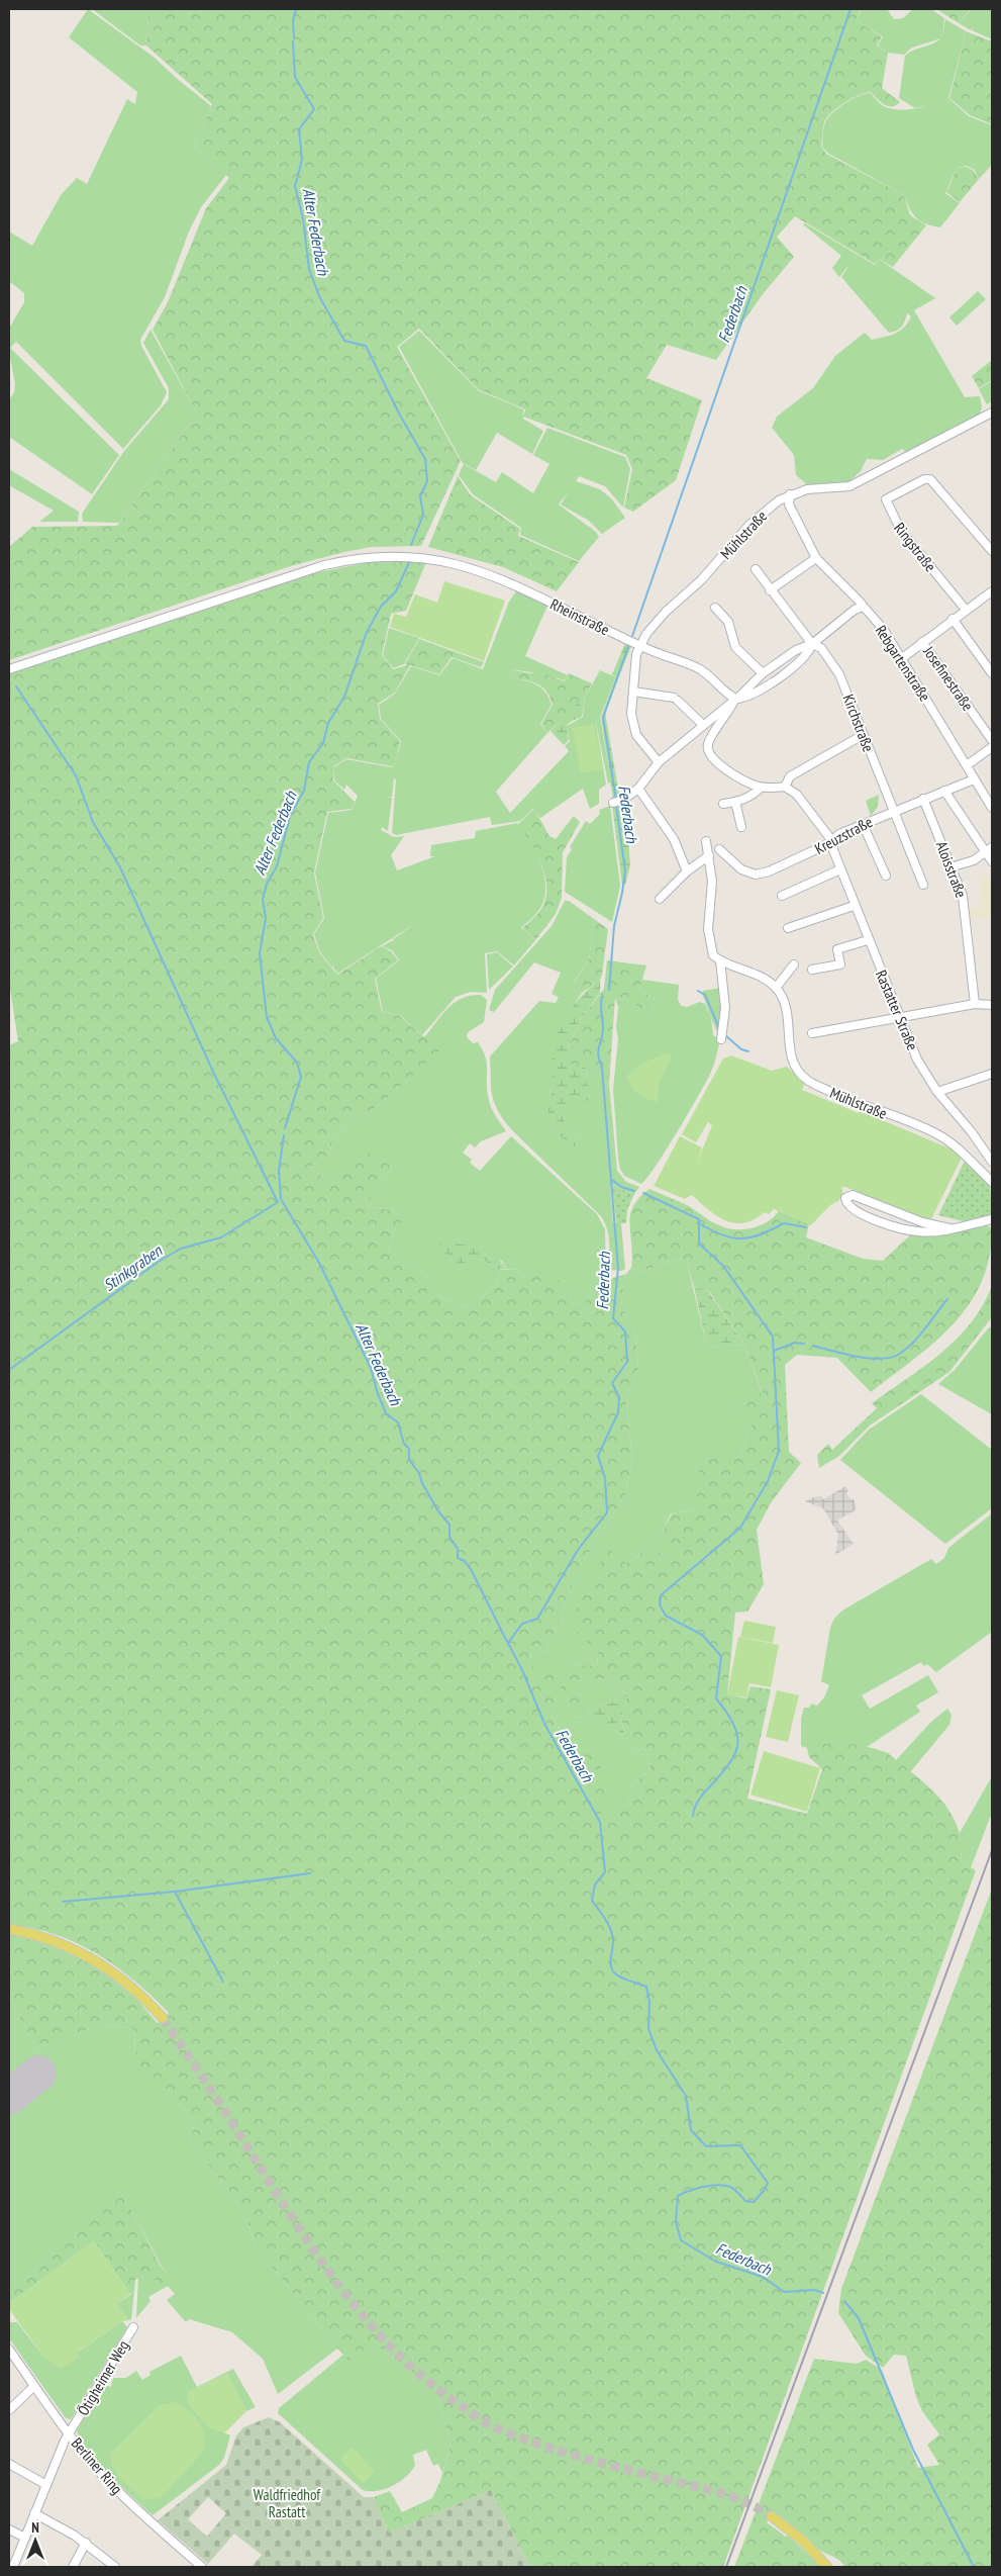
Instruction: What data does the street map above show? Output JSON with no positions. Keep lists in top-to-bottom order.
{
  "streets": {
    "street": [
      "Mühlstraße",
      "Ringstraße",
      "Rheinstraße",
      "Rebgartenstraße",
      "Josefinestraße",
      "Kirchstraße",
      "Kreuzstraße",
      "Aloisstraße",
      "Rastatter Straße",
      "Ötigheimer Weg",
      "Berliner Ring"
    ]
  },
  "crossings": [
    ["Mühlstraße", "Rheinstraße"],
    ["Mühlstraße", "Rebgartenstraße"],
    ["Rebgartenstraße", "Kreuzstraße"],
    ["Kirchstraße", "Kreuzstraße"],
    ["Kreuzstraße", "Aloisstraße"],
    ["Kreuzstraße", "Rastatter Straße"],
    ["Ötigheimer Weg", "Berliner Ring"]
  ],
  "water": ["Alter Federbach", "Federbach", "Stinkgraben"],
  "parks": ["Waldfriedhof Rastatt"],
  "north": "top"
}
